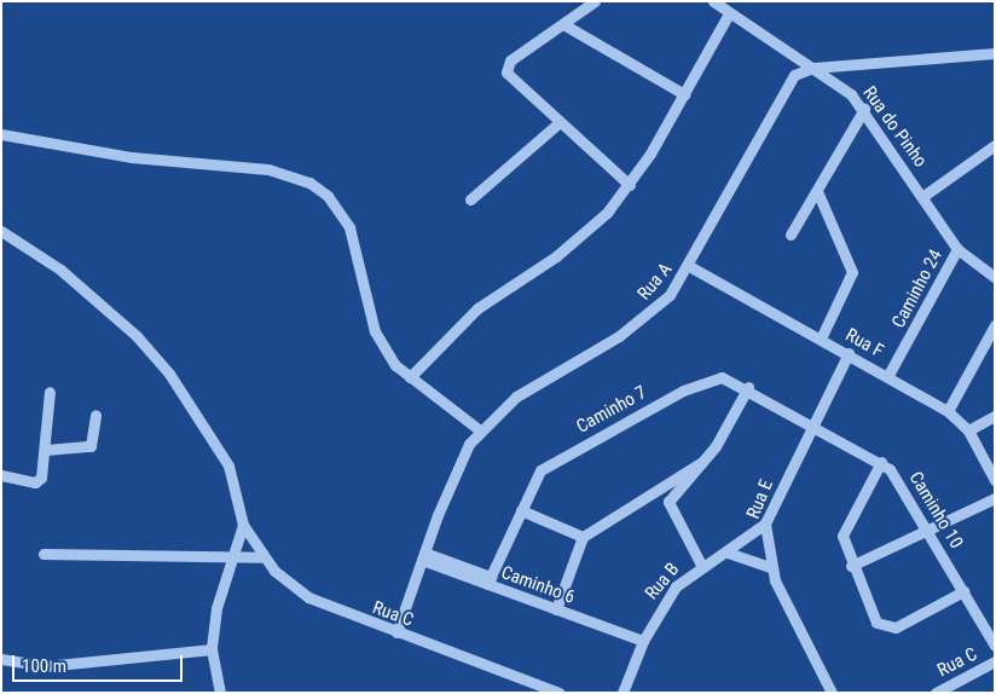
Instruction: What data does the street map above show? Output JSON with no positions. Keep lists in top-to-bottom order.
{
  "streets": {
    "street": [
      "Rua do Pinho",
      "Rua A",
      "Caminho 24",
      "Rua F",
      "Caminho 7",
      "Rua E",
      "Caminho 10",
      "Rua B",
      "Caminho 6",
      "Rua C"
    ]
  },
  "crossings": [
    ["Rua do Pinho", "Rua A"],
    ["Rua do Pinho", "Caminho 24"],
    ["Rua A", "Rua F"],
    ["Rua A", "Caminho 6"],
    ["Rua A", "Rua C"],
    ["Caminho 24", "Rua F"],
    ["Rua F", "Rua E"],
    ["Caminho 7", "Rua E"],
    ["Caminho 7", "Caminho 10"],
    ["Caminho 7", "Caminho 6"],
    ["Rua E", "Caminho 10"],
    ["Rua E", "Rua B"],
    ["Rua B", "Caminho 6"]
  ],
  "scale_bar": "100 m"
}
